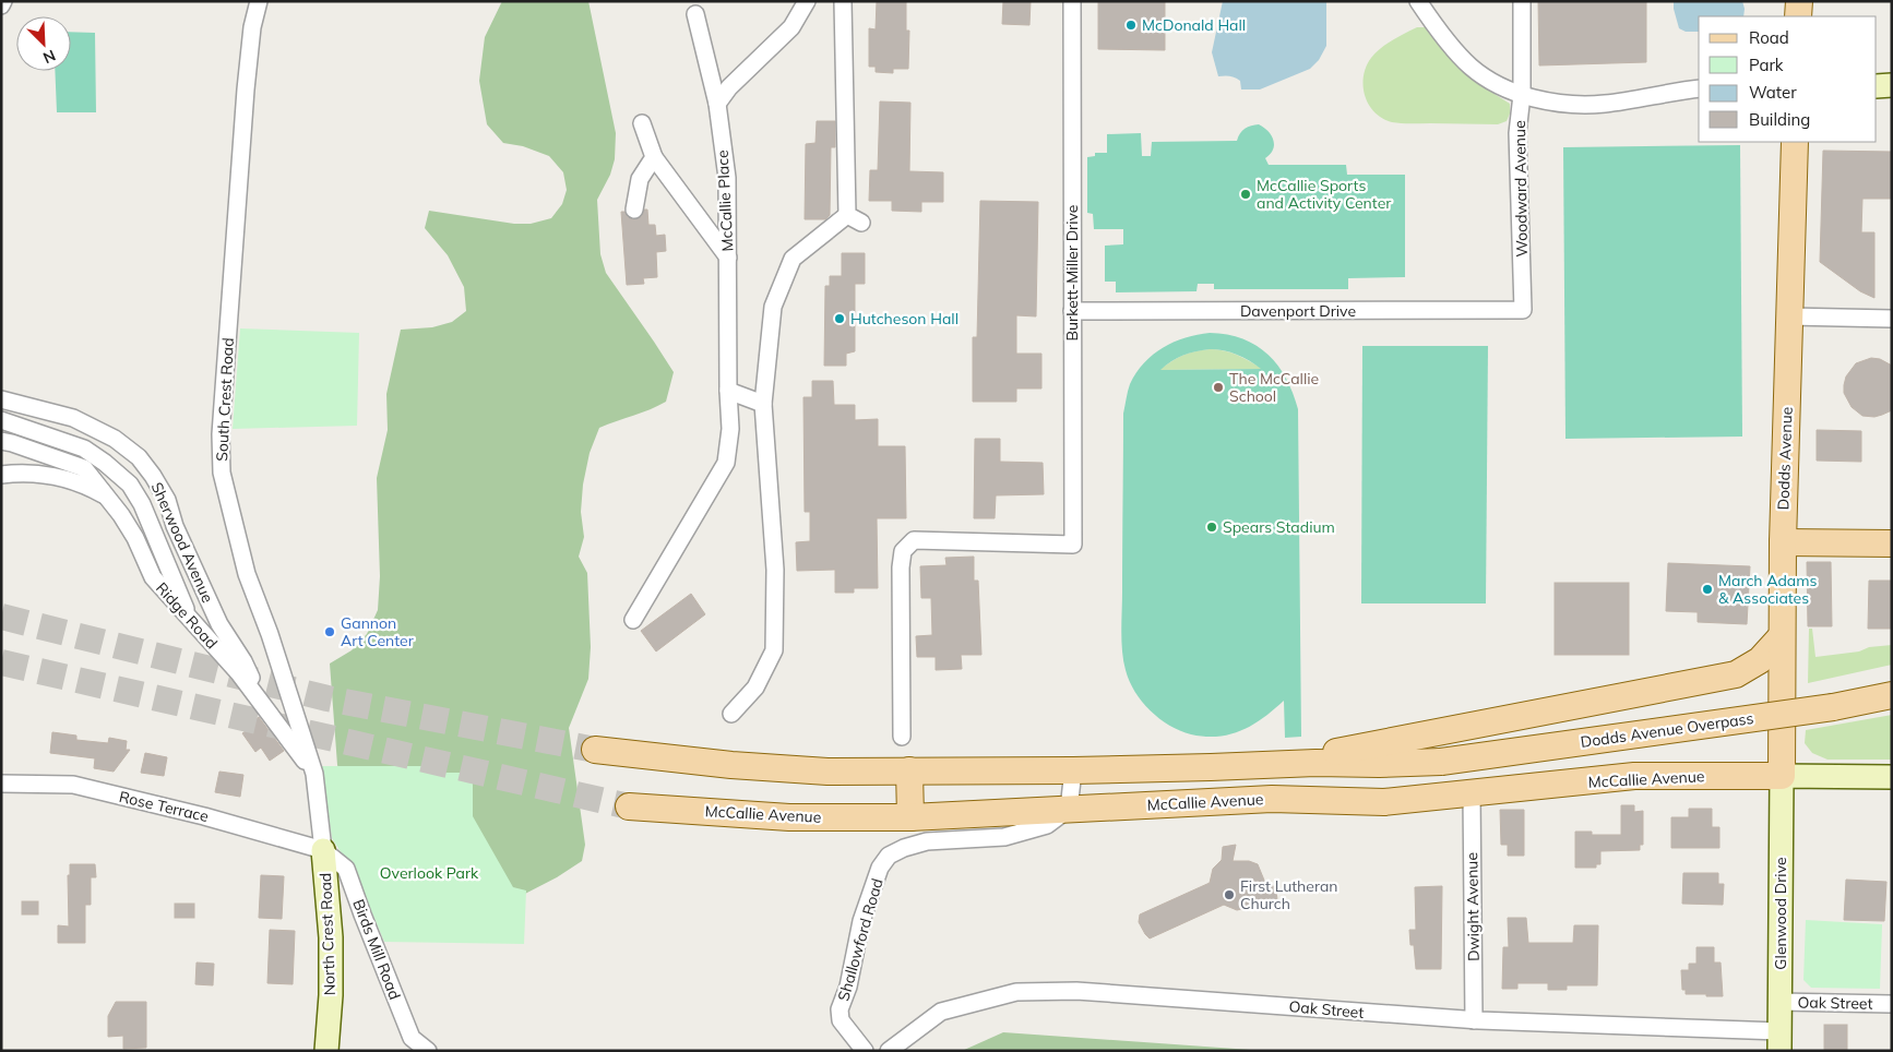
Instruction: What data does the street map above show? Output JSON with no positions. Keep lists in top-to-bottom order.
{
  "streets": {
    "main road": ["Dodds Avenue", "Dodds Avenue Overpass", "McCallie Avenue"],
    "street": [
      "Woodward Avenue",
      "McCallie Place",
      "Burkett-Miller Drive",
      "Davenport Drive",
      "South Crest Road",
      "Sherwood Avenue",
      "Ridge Road",
      "Rose Terrace",
      "Dwight Avenue",
      "Glenwood Drive",
      "North Crest Road",
      "Shallowford Road",
      "Birds Mill Road",
      "Oak Street"
    ]
  },
  "crossings": [
    ["Woodward Avenue", "Davenport Drive"],
    ["Burkett-Miller Drive", "Davenport Drive"],
    ["South Crest Road", "Ridge Road"],
    ["South Crest Road", "Rose Terrace"],
    ["South Crest Road", "North Crest Road"],
    ["South Crest Road", "Birds Mill Road"],
    ["Dodds Avenue", "McCallie Avenue"],
    ["Dodds Avenue", "Glenwood Drive"],
    ["Sherwood Avenue", "Ridge Road"],
    ["Dodds Avenue Overpass", "McCallie Avenue"],
    ["McCallie Avenue", "Dwight Avenue"],
    ["McCallie Avenue", "Glenwood Drive"],
    ["McCallie Avenue", "Shallowford Road"],
    ["Rose Terrace", "North Crest Road"],
    ["Rose Terrace", "Birds Mill Road"],
    ["Dwight Avenue", "Oak Street"],
    ["Glenwood Drive", "Oak Street"],
    ["North Crest Road", "Birds Mill Road"]
  ],
  "parks": ["Overlook Park"],
  "places": [
    "McDonald Hall",
    "McCallie Sports and Activity Center",
    "Hutcheson Hall",
    "The McCallie School",
    "Spears Stadium",
    "March Adams & Associates",
    "Gannon Art Center",
    "First Lutheran Church"
  ],
  "legend": [
    "Road",
    "Park",
    "Water",
    "Building"
  ],
  "north": "bottom right"
}
